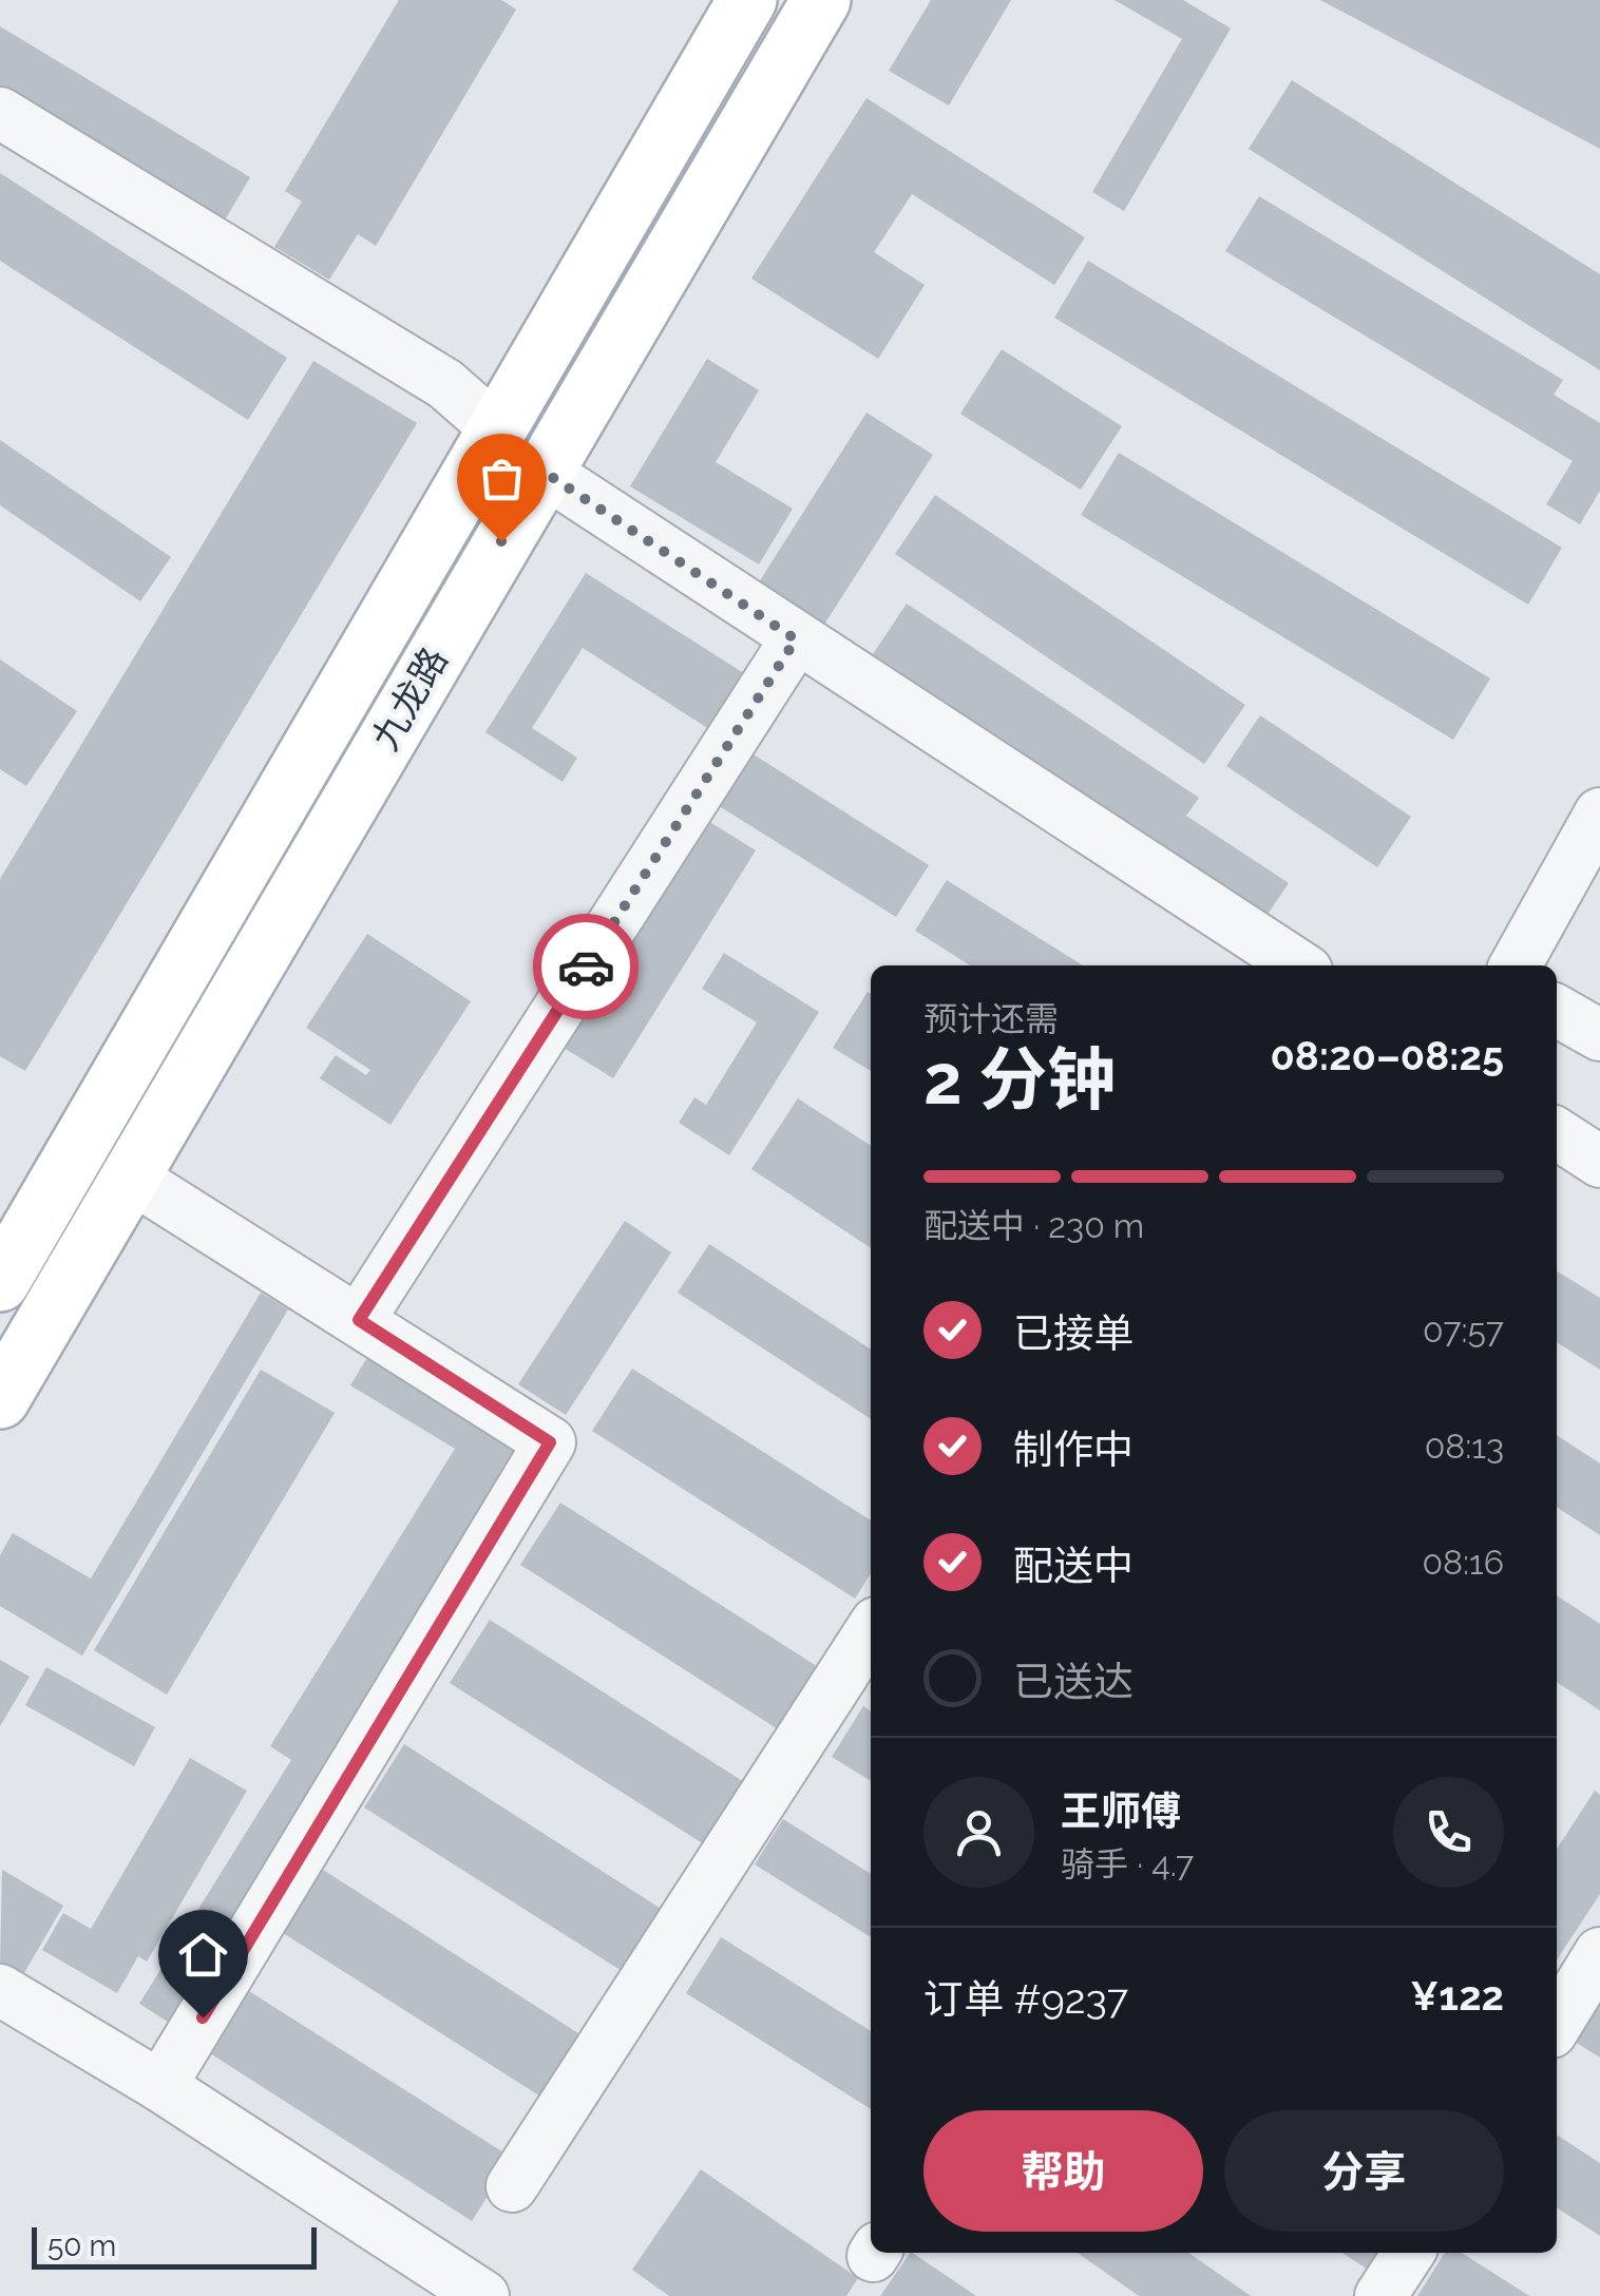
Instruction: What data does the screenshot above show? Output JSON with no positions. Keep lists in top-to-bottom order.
{
  "streets": {
    "main road": ["九龙路"]
  },
  "scale_bar": "50 m",
  "page": {
    "heading": ["2 分钟", "预计还需", "08:20–08:25"],
    "panel": [
      "王师傅",
      "骑手 · 4.7",
      "订单 #9237",
      "¥122"
    ],
    "bar": "配送中 · 230 m",
    "list": [
      ["已接单", "07:57"],
      ["制作中", "08:13"],
      ["配送中", "08:16"],
      "已送达"
    ],
    "buttons": ["帮助", "分享"],
    "scale": "50 m"
  }
}
